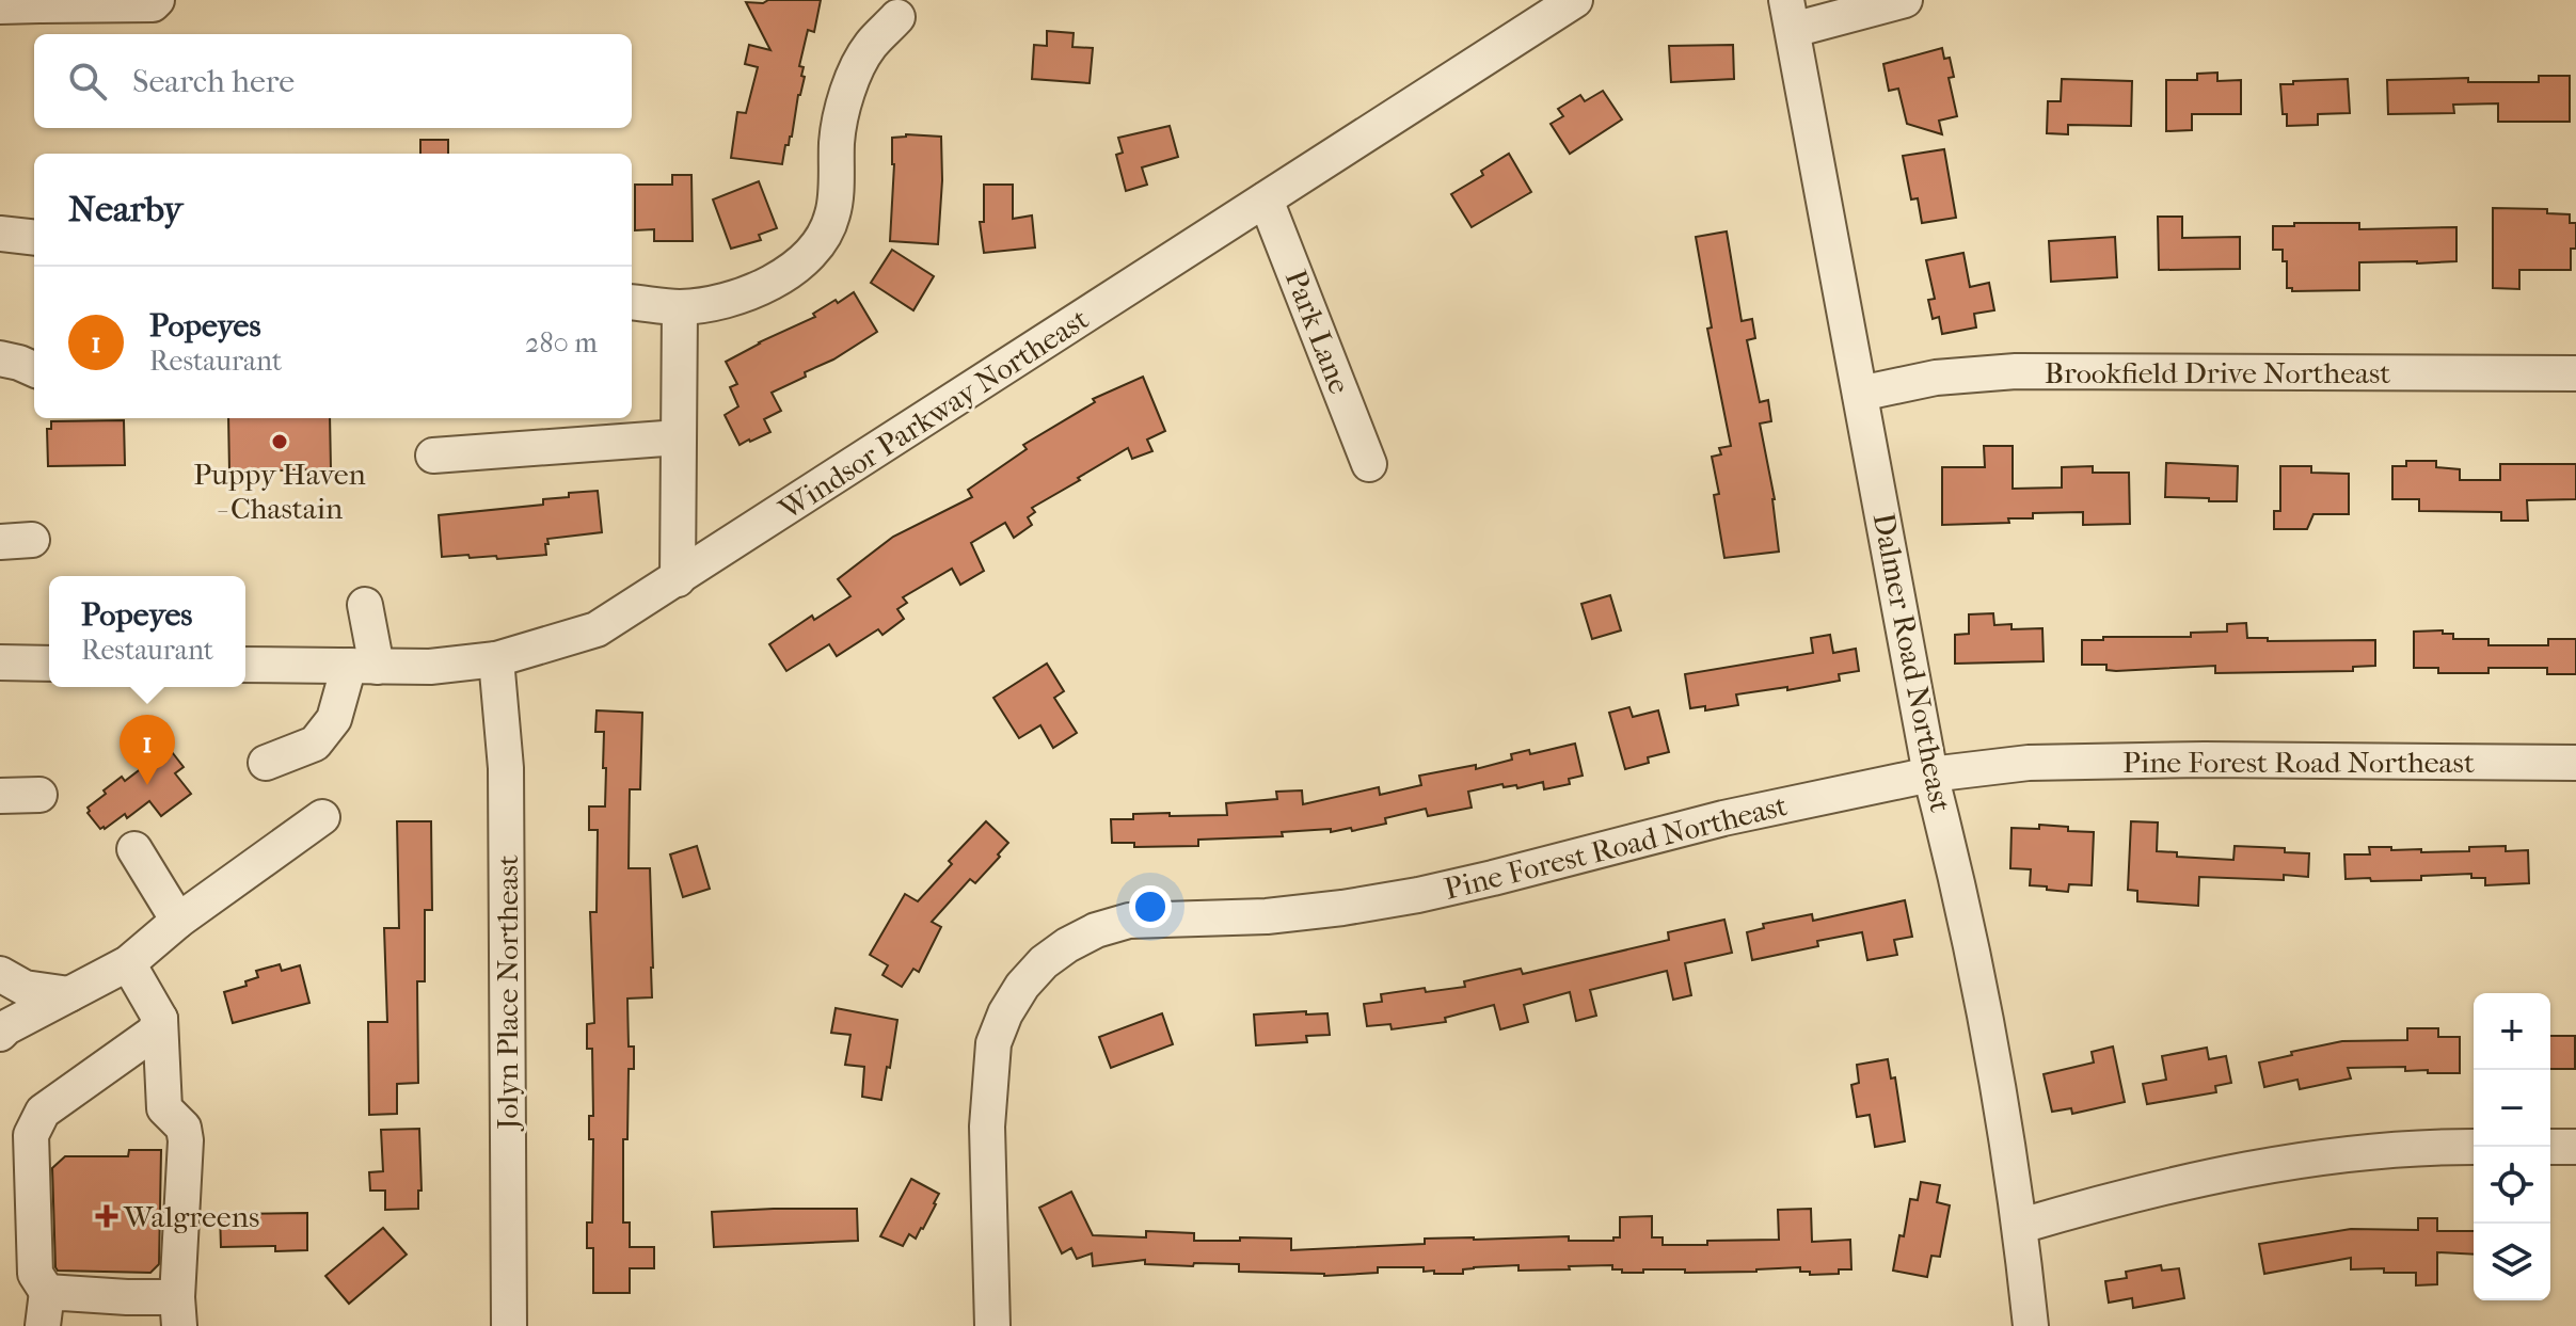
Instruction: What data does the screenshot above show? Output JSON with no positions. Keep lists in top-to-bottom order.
{
  "streets": {
    "street": [
      "Park Lane",
      "Brookfield Drive Northeast",
      "Windsor Parkway Northeast",
      "Dalmer Road Northeast",
      "Pine Forest Road Northeast",
      "Jolyn Place Northeast"
    ]
  },
  "crossings": [
    ["Park Lane", "Windsor Parkway Northeast"],
    ["Brookfield Drive Northeast", "Dalmer Road Northeast"],
    ["Windsor Parkway Northeast", "Jolyn Place Northeast"],
    ["Dalmer Road Northeast", "Pine Forest Road Northeast"]
  ],
  "places": {
    "other": ["Puppy Haven - Chastain"],
    "health": ["Walgreens"]
  },
  "page": {
    "search": "Search here",
    "heading": "Nearby",
    "list": [
      {
        "mark": "1",
        "name": "Popeyes",
        "note": "Restaurant",
        "value": "280 m"
      }
    ],
    "popup": ["Popeyes", "Restaurant"],
    "pins": "1",
    "map_buttons": ["+", "−"]
  }
}
